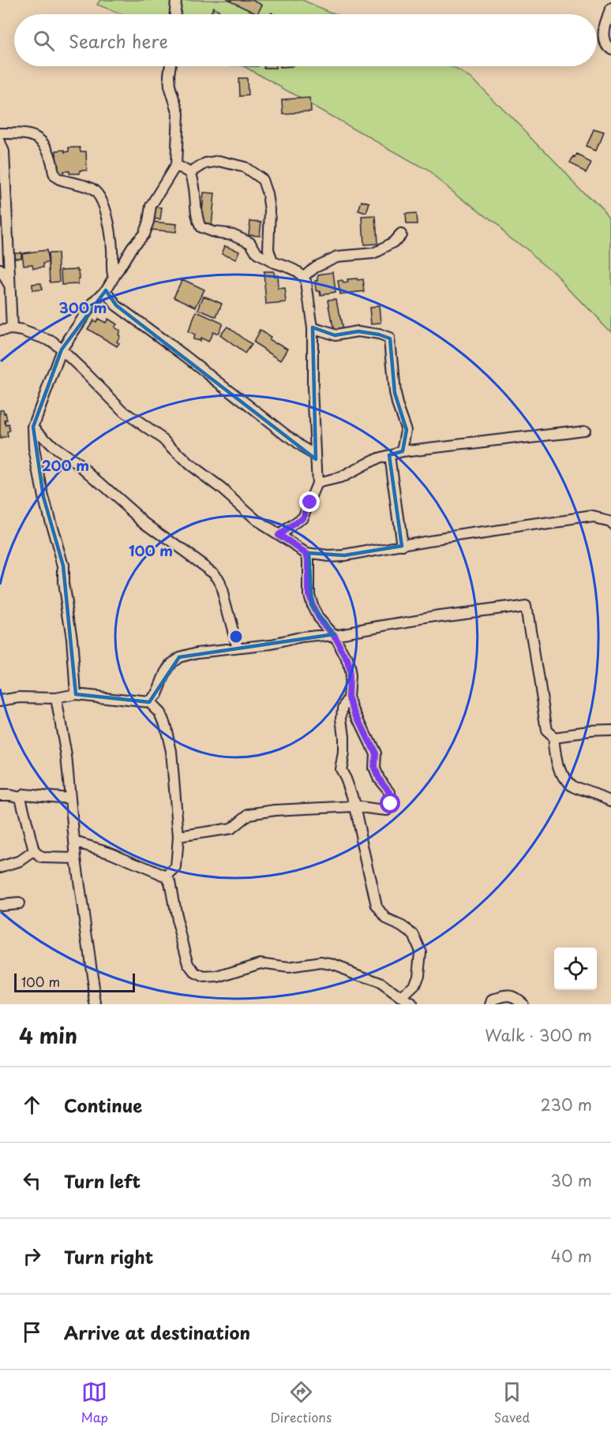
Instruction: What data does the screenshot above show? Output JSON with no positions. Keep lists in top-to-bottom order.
{
  "scale_bar": "100 m",
  "page": {
    "search": "Search here",
    "scale": "100 m",
    "heading": ["4 min", "Walk · 300 m"],
    "list": [
      ["Continue", "230 m"],
      ["Turn left", "30 m"],
      ["Turn right", "40 m"],
      "Arrive at destination"
    ],
    "nav": ["Map", "Directions", "Saved"]
  },
  "rings": ["300 m", "200 m", "100 m"]
}
